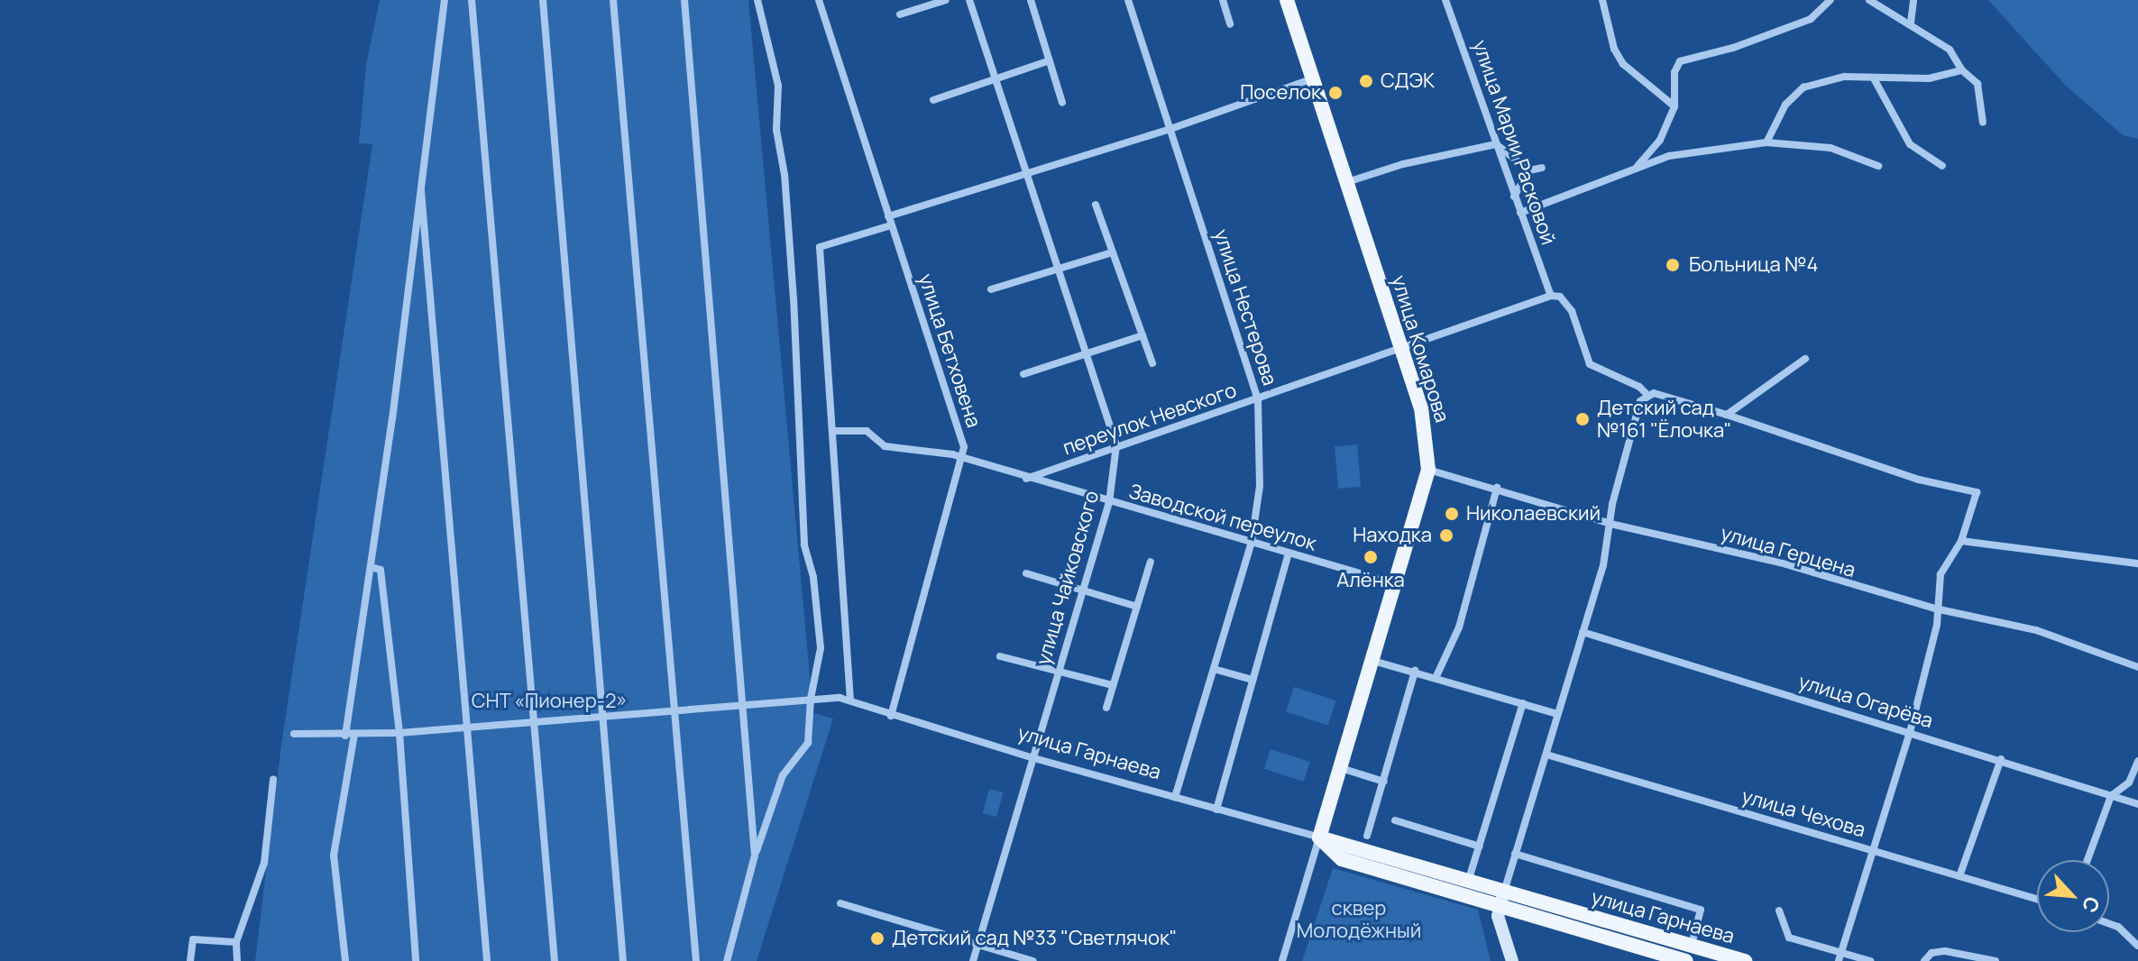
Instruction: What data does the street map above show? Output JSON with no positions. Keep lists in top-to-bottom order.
{
  "streets": {
    "main road": ["улица Комарова", "улица Гарнаева"],
    "street": [
      "улица Марии Расковой",
      "улица Нестерова",
      "улица Бетховена",
      "переулок Невского",
      "Заводской переулок",
      "улица Герцена",
      "улица Чайковского",
      "улица Огарёва",
      "улица Чехова"
    ]
  },
  "crossings": [
    ["улица Марии Расковой", "переулок Невского"],
    ["улица Нестерова", "переулок Невского"],
    ["улица Нестерова", "Заводской переулок"],
    ["улица Нестерова", "улица Гарнаева"],
    ["улица Комарова", "переулок Невского"],
    ["улица Комарова", "Заводской переулок"],
    ["улица Комарова", "улица Герцена"],
    ["улица Комарова", "улица Гарнаева"],
    ["улица Бетховена", "Заводской переулок"],
    ["улица Бетховена", "улица Гарнаева"],
    ["переулок Невского", "Заводской переулок"],
    ["переулок Невского", "улица Чайковского"],
    ["Заводской переулок", "улица Чайковского"],
    ["улица Чайковского", "улица Гарнаева"]
  ],
  "parks": ["СНТ «Пионер-2»", "сквер Молодёжный"],
  "places": [
    "СДЭК",
    "Поселок",
    "Больница №4",
    "Детский сад №161 \"Ёлочка\"",
    "Николаевский",
    "Находка",
    "Алёнка",
    "Детский сад №33 \"Светлячок\""
  ],
  "north": "bottom right"
}
